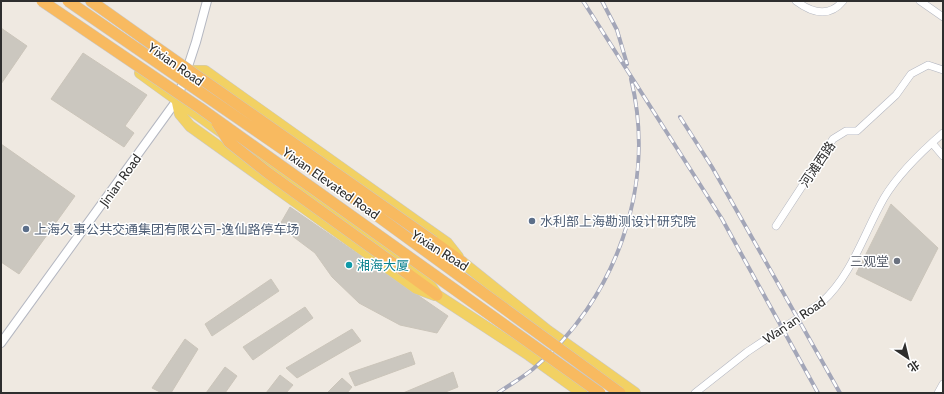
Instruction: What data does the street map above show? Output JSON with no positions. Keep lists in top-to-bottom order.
{
  "streets": {
    "highway": ["Yixian Elevated Road"],
    "main road": ["Yixian Road"],
    "street": ["河滩西路", "Jinian Road", "Wan'an Road"]
  },
  "crossings": [
    ["Yixian Road", "Jinian Road"]
  ],
  "places": [
    "水利部上海勘测设计研究院",
    "上海久事公共交通集团有限公司-逸仙路停车场",
    "三观堂",
    "湘海大厦"
  ],
  "north": "bottom right"
}
